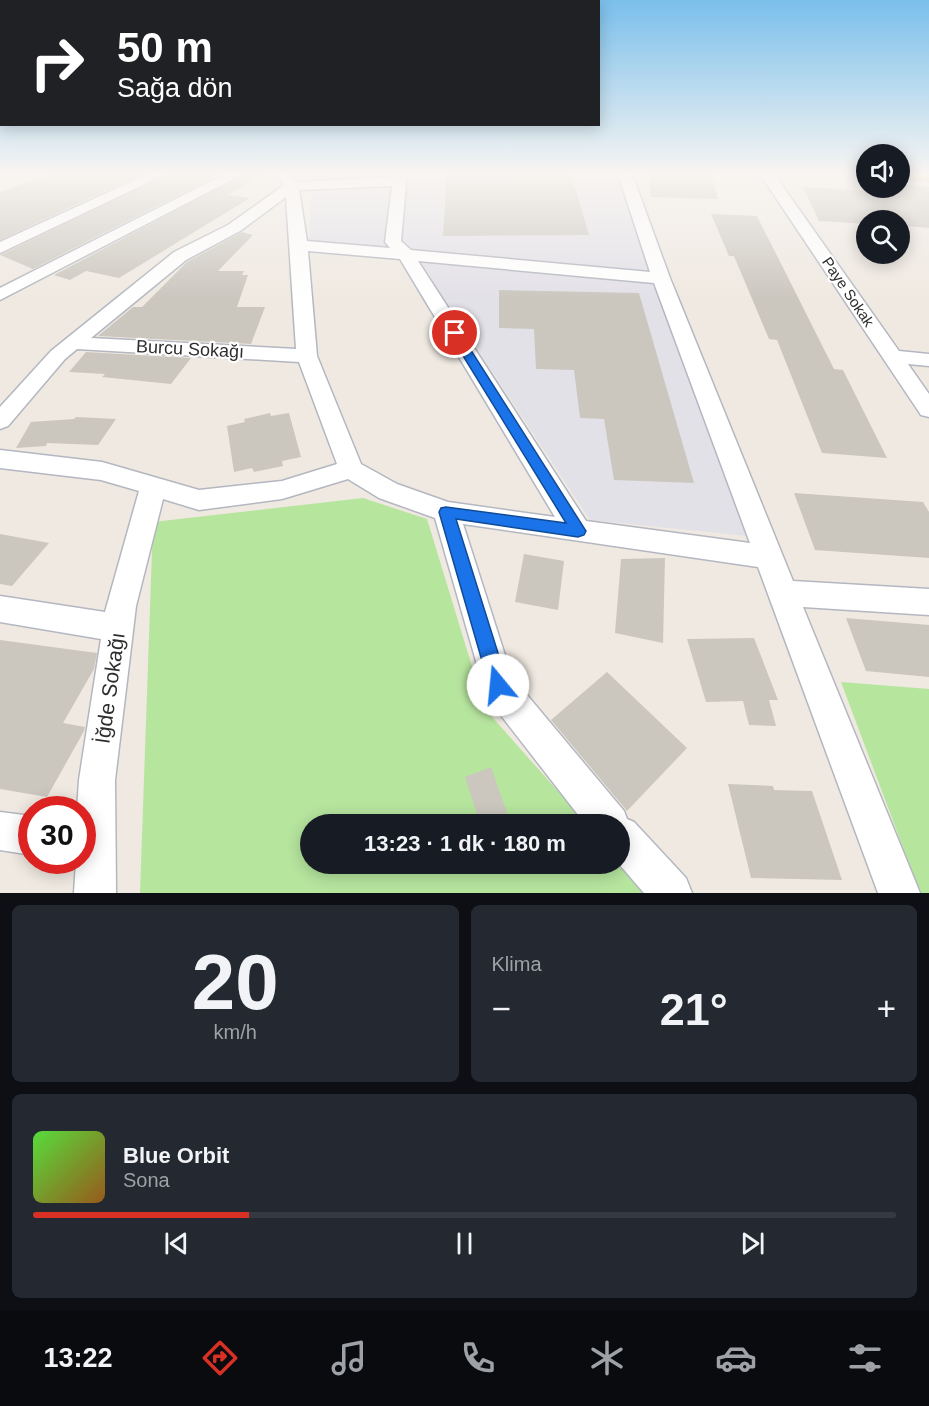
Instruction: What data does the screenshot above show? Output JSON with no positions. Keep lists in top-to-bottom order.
{
  "streets": {
    "street": ["Paye Sokak", "Burcu Sokağı", "İğde Sokağı"]
  },
  "page": {
    "turn": ["50 m", "Sağa dön"],
    "limit": "30",
    "trip": "13:23 · 1 dk · 180 m",
    "tile": [
      ["20", "km/h"],
      "Klima"
    ],
    "heat": ["−", "21°", "+"],
    "song": ["Blue Orbit", "Sona"],
    "tabs": "13:22"
  }
}
